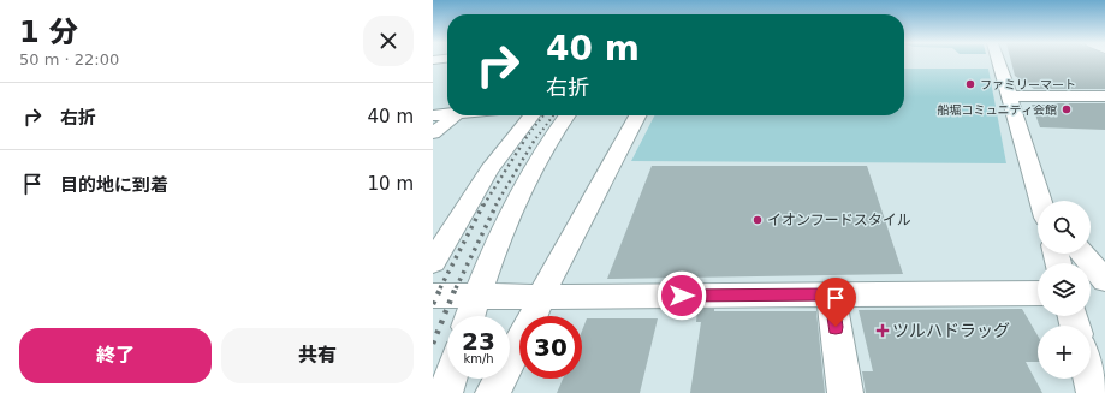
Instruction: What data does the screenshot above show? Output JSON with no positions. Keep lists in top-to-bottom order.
{
  "places": {
    "other": ["ファミリーマート", "船堀コミュニティ会館", "イオンフードスタイル"],
    "health": ["ツルハドラッグ"]
  },
  "page": {
    "heading": ["1 分", "50 m · 22:00"],
    "turn": ["40 m", "右折"],
    "list": [
      {
        "name": "右折",
        "value": "40 m"
      },
      {
        "name": "目的地に到着",
        "value": "10 m"
      }
    ],
    "map_buttons": "+",
    "speed": "23 km/h",
    "limit": "30",
    "buttons": ["終了", "共有"]
  }
}
